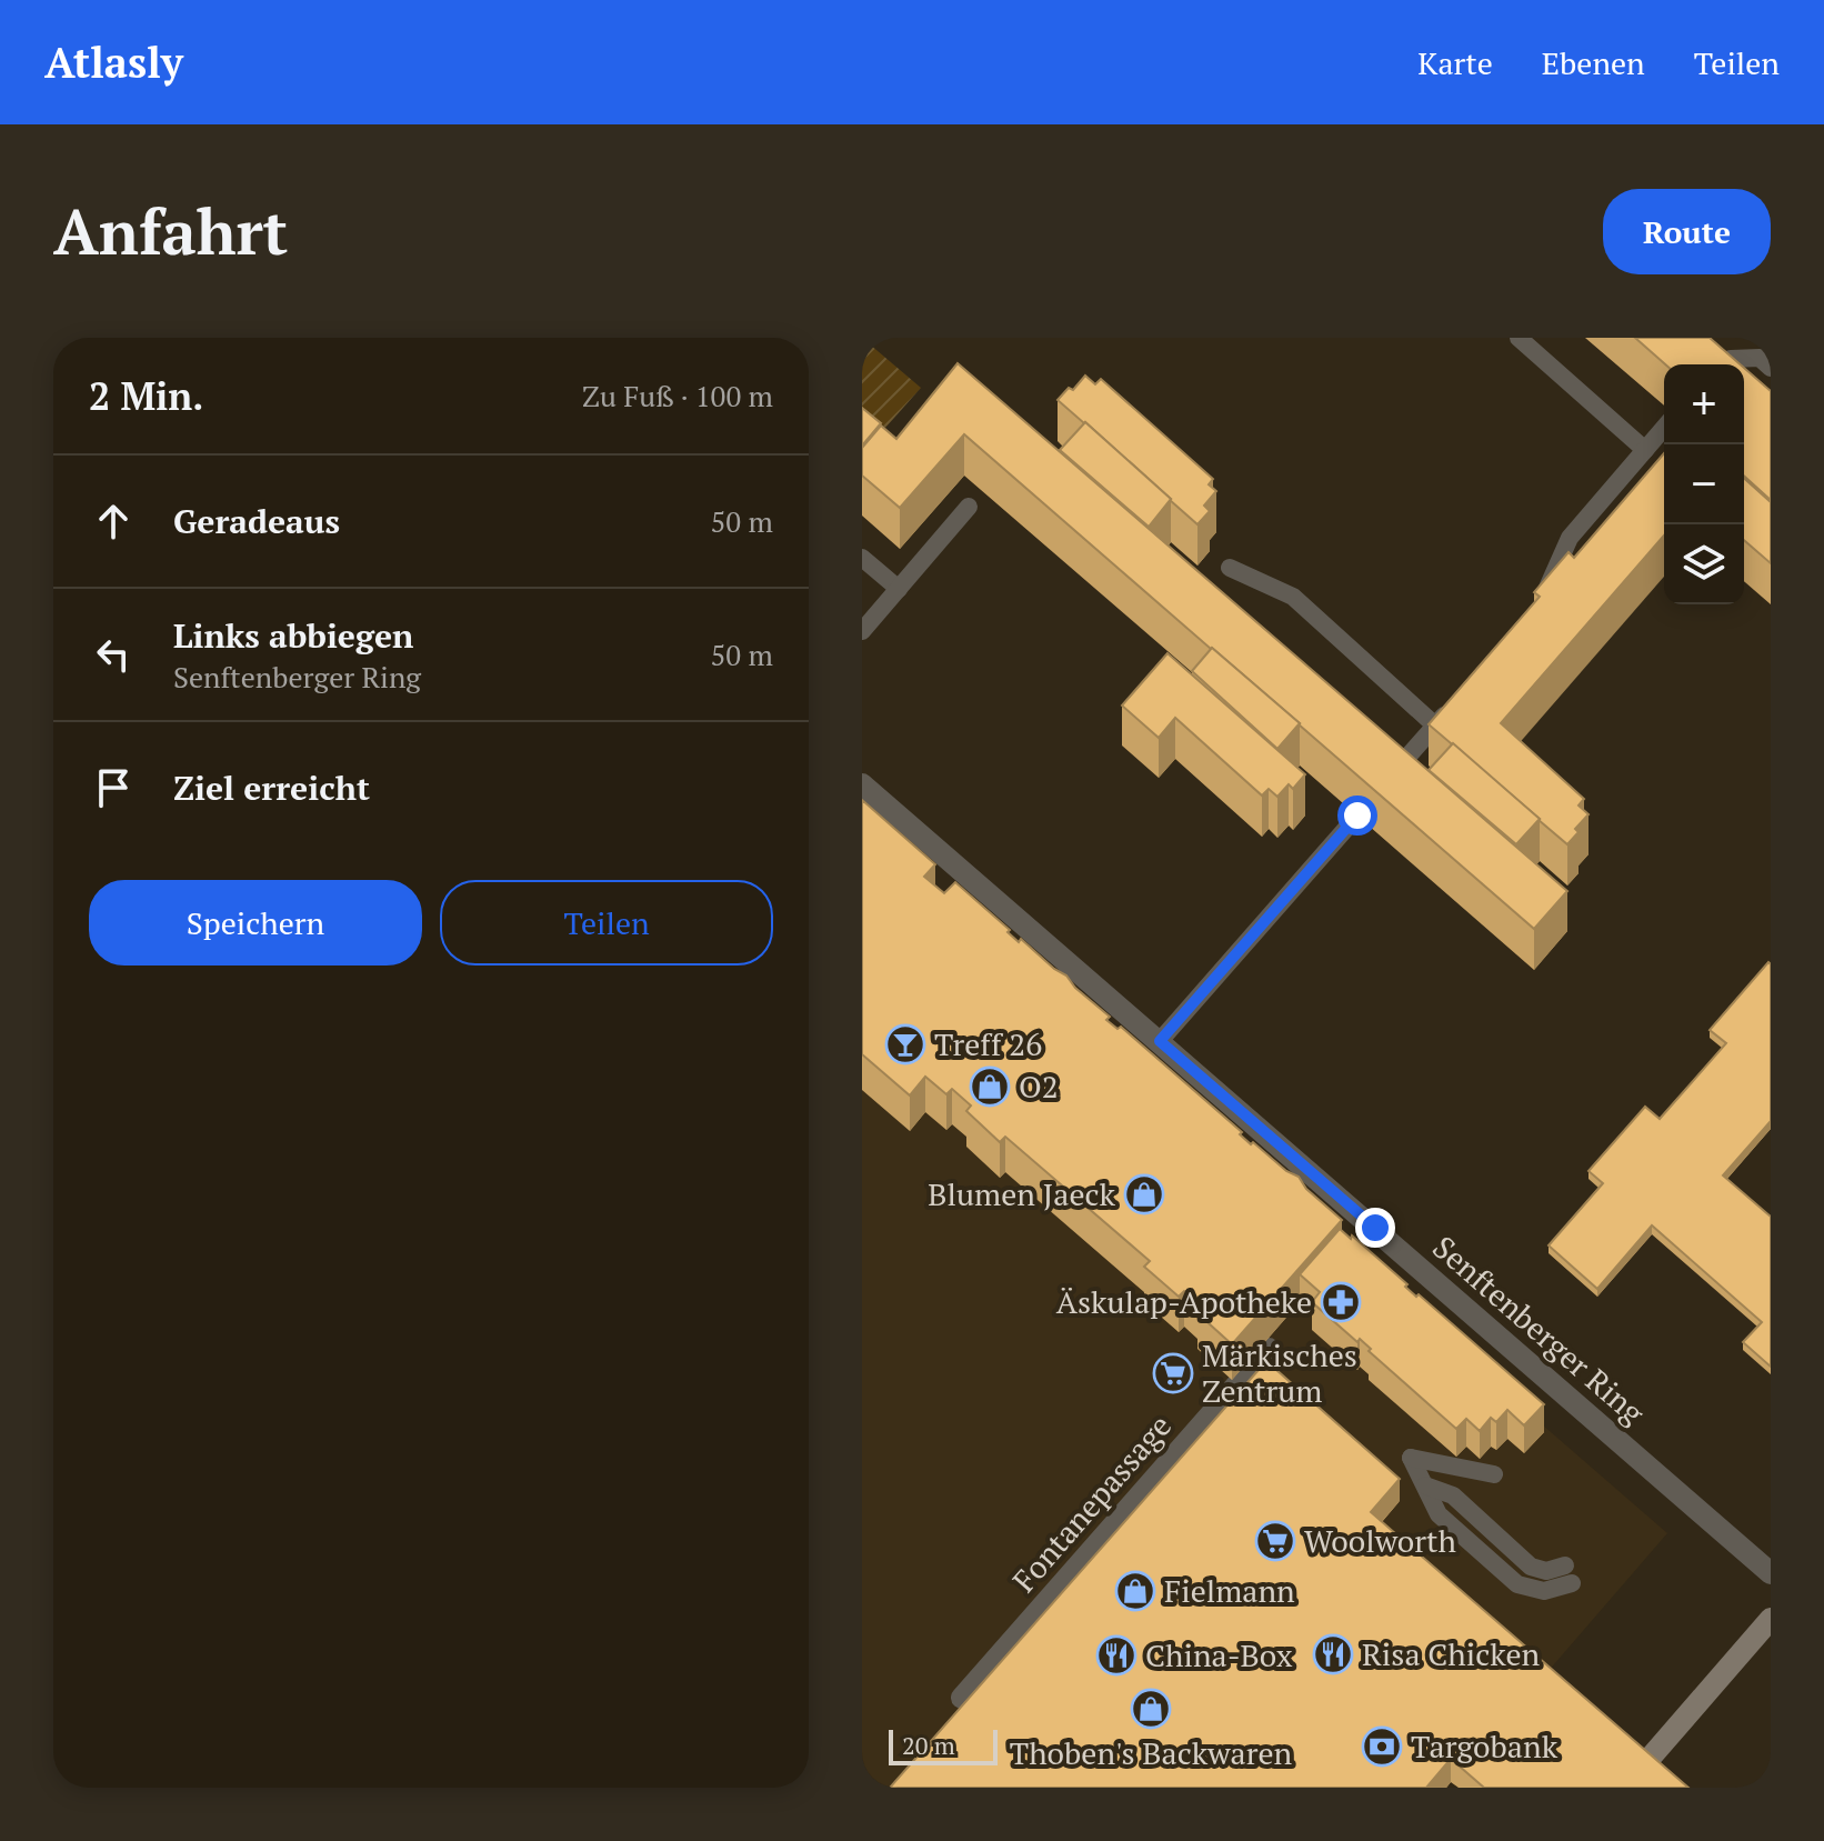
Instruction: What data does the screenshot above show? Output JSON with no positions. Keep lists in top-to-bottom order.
{
  "streets": {
    "street": ["Senftenberger Ring", "Fontanepassage"]
  },
  "places": {
    "bar": ["Treff 26"],
    "shop": [
      "O2",
      "Blumen Jaeck",
      "Fielmann",
      "Thoben's Backwaren"
    ],
    "pharmacy": ["Äskulap-Apotheke"],
    "supermarket": ["Märkisches Zentrum", "Woolworth"],
    "restaurant": ["Risa Chicken", "China-Box"],
    "bank": ["Targobank"]
  },
  "scale_bar": "20 m",
  "page": {
    "header": "Atlasly",
    "nav": ["Karte", "Ebenen", "Teilen"],
    "buttons": [
      "Route",
      ["Speichern", "Teilen"]
    ],
    "title": "Anfahrt",
    "heading": ["2 Min.", "Zu Fuß · 100 m"],
    "map_buttons": ["+", "−"],
    "list": [
      ["Geradeaus", "50 m"],
      ["Links abbiegen", "Senftenberger Ring", "50 m"],
      "Ziel erreicht"
    ],
    "scale": "20 m"
  }
}
